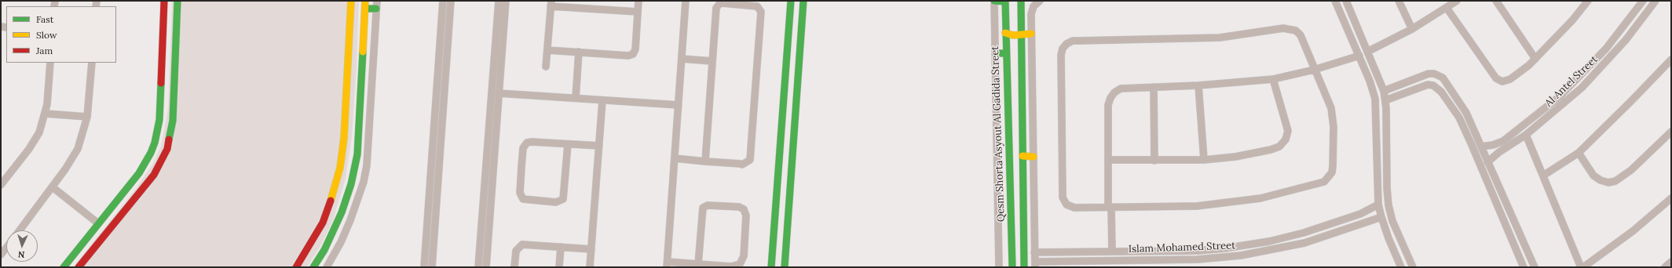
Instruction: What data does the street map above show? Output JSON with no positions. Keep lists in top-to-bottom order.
{
  "streets": {
    "main road": ["Qesm Shorta Asyout Al Gadida Street"],
    "street": ["Al Antel Street", "Islam Mohamed Street"]
  },
  "legend": ["Fast", "Slow", "Jam"],
  "north": "bottom"
}
